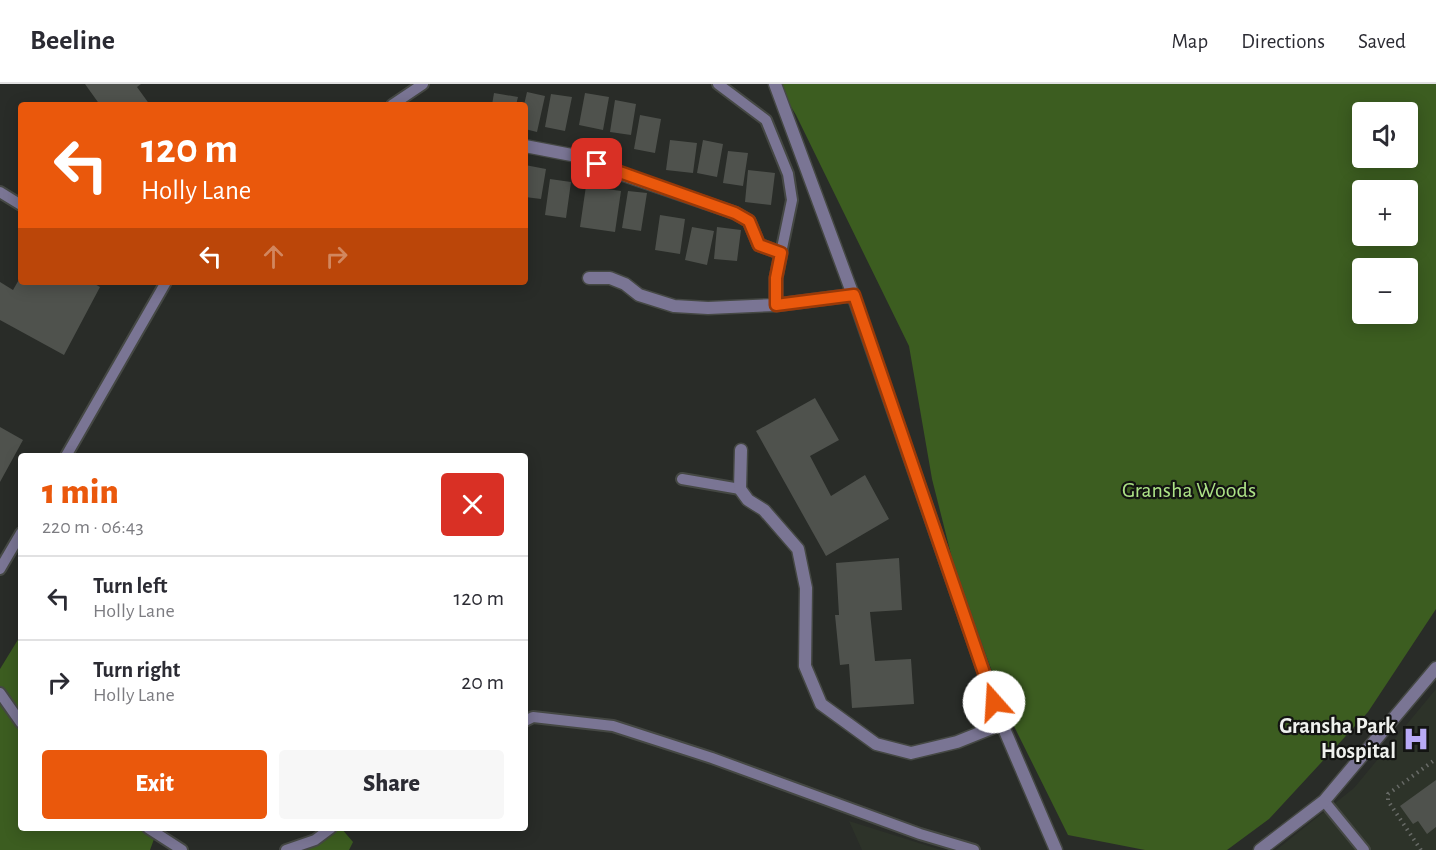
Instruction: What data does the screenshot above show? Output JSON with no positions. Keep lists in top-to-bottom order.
{
  "parks": ["Gransha Woods"],
  "places": {
    "hospital": ["Gransha Park Hospital"]
  },
  "page": {
    "header": "Beeline",
    "nav": ["Map", "Directions", "Saved"],
    "map_buttons": ["+", "−"],
    "turn": ["120 m", "Holly Lane"],
    "heading": ["1 min", "220 m · 06:43"],
    "list": [
      {
        "name": "Turn left",
        "note": "Holly Lane",
        "value": "120 m"
      },
      {
        "name": "Turn right",
        "note": "Holly Lane",
        "value": "20 m"
      }
    ],
    "buttons": ["Exit", "Share"]
  }
}
